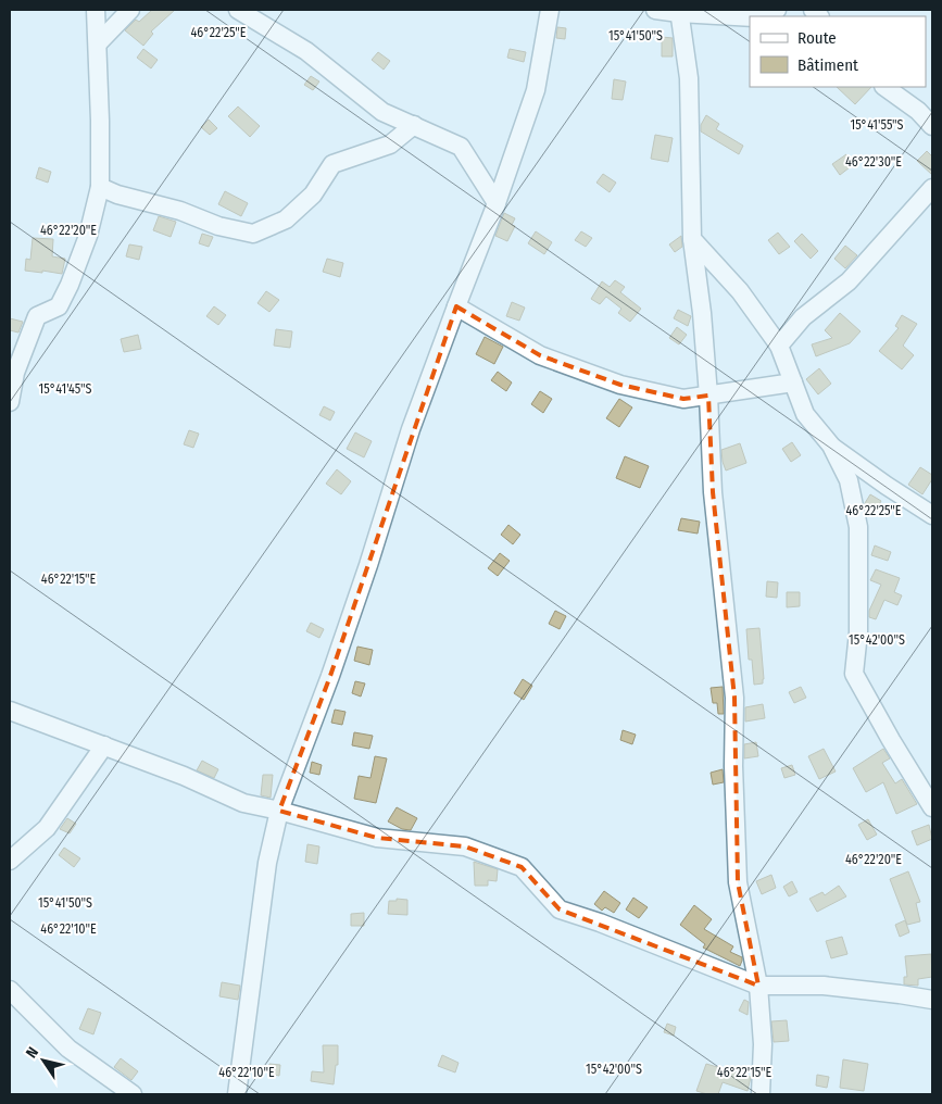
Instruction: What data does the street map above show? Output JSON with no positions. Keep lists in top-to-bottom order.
{
  "legend": ["Route", "Bâtiment"],
  "north": "top left",
  "coordinates": [
    "46°22'25\"E",
    "15°41'50\"S",
    "15°41'55\"S",
    "46°22'30\"E",
    "46°22'20\"E",
    "15°41'45\"S",
    "46°22'15\"E",
    "15°42'00\"S",
    "46°22'10\"E"
  ]
}
